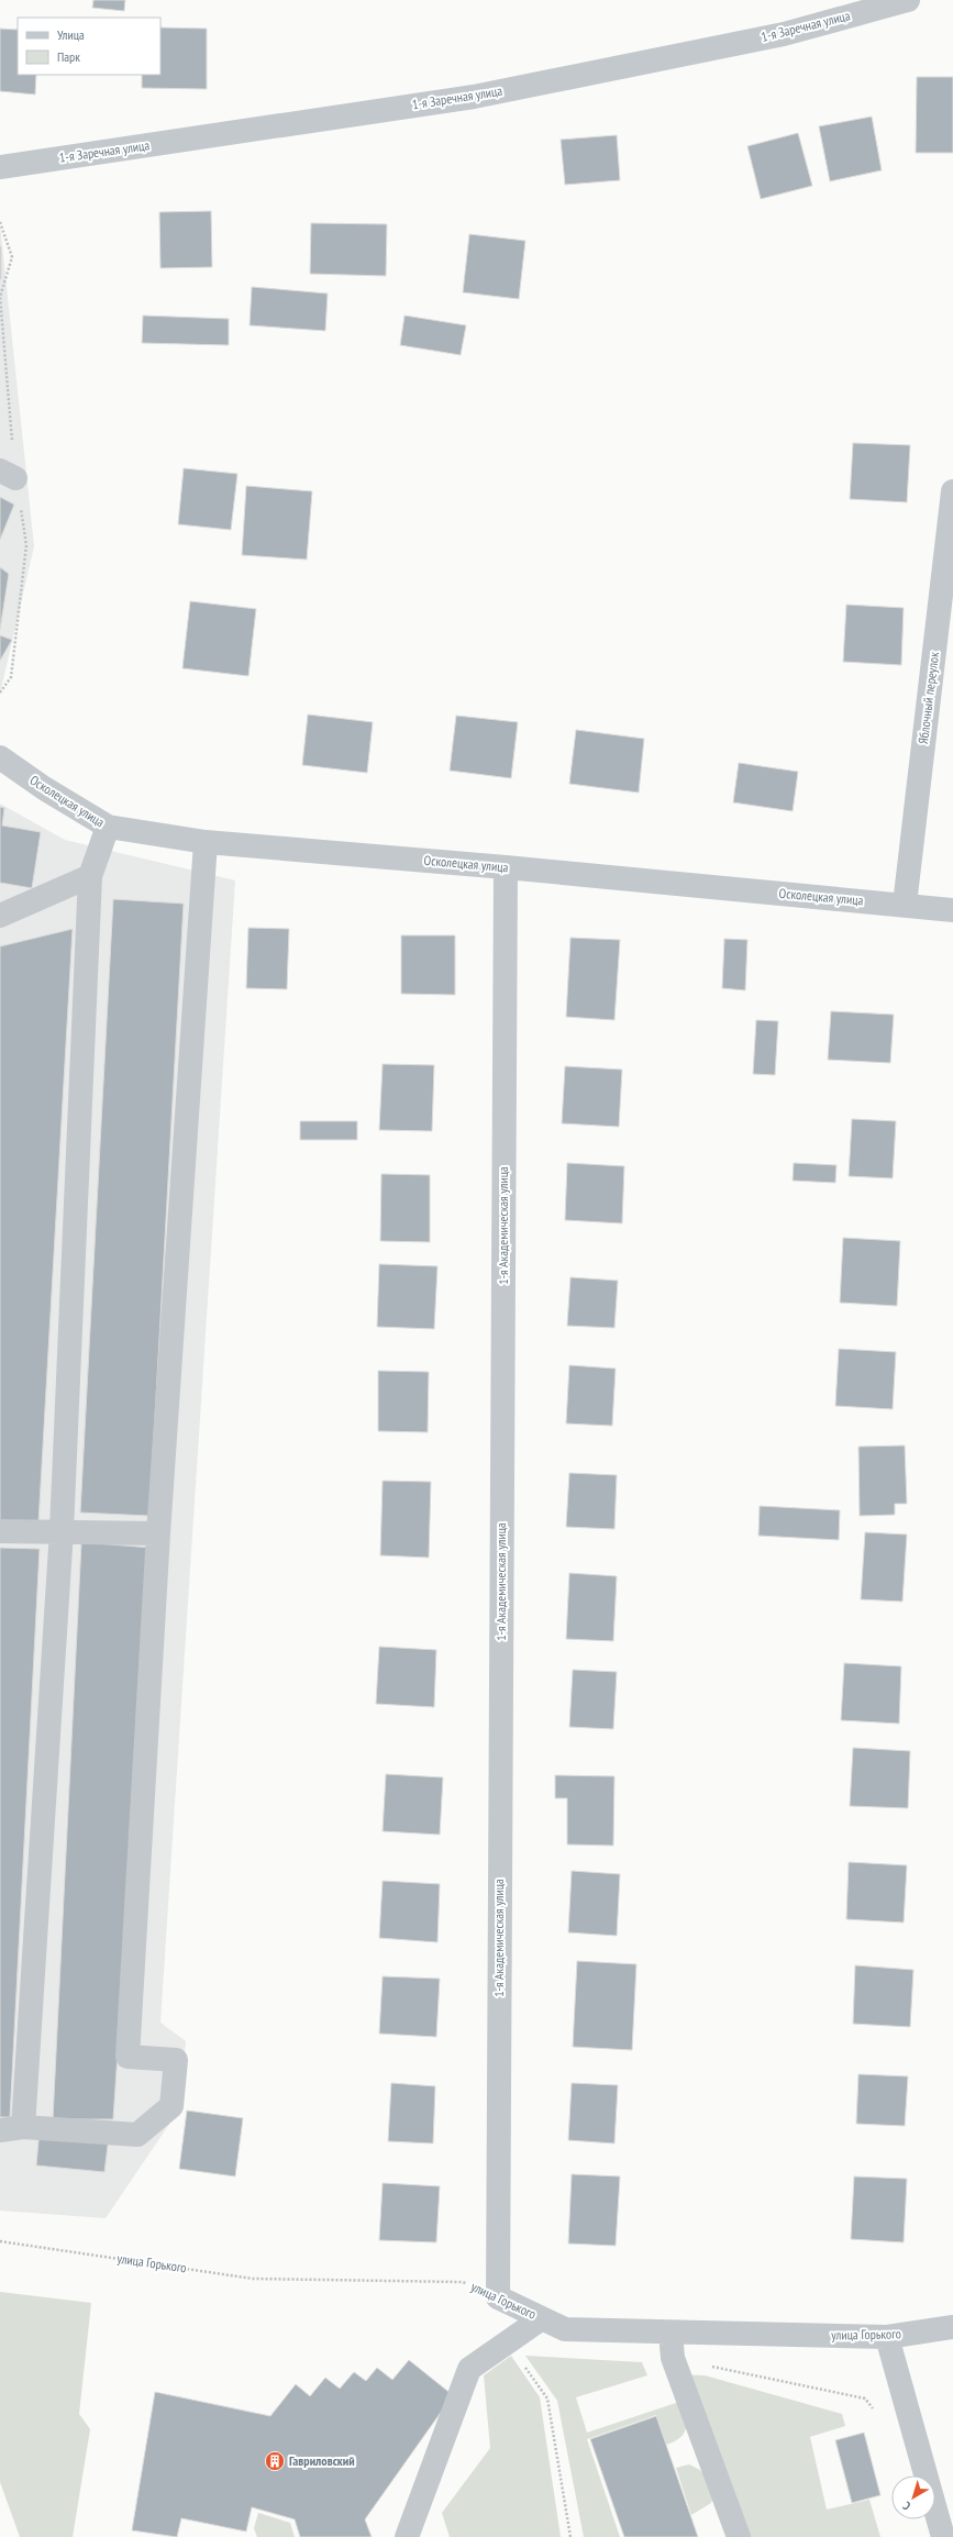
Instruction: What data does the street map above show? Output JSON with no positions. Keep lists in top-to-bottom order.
{
  "streets": {
    "street": [
      "1-я Заречная улица",
      "Яблочный переулок",
      "Осколецкая улица",
      "1-я Академическая улица",
      "улица Горького"
    ]
  },
  "crossings": [
    ["Яблочный переулок", "Осколецкая улица"],
    ["Осколецкая улица", "1-я Академическая улица"],
    ["1-я Академическая улица", "улица Горького"]
  ],
  "places": {
    "building": ["Гавриловский"]
  },
  "legend": ["Улица", "Парк"],
  "north": "bottom left"
}
